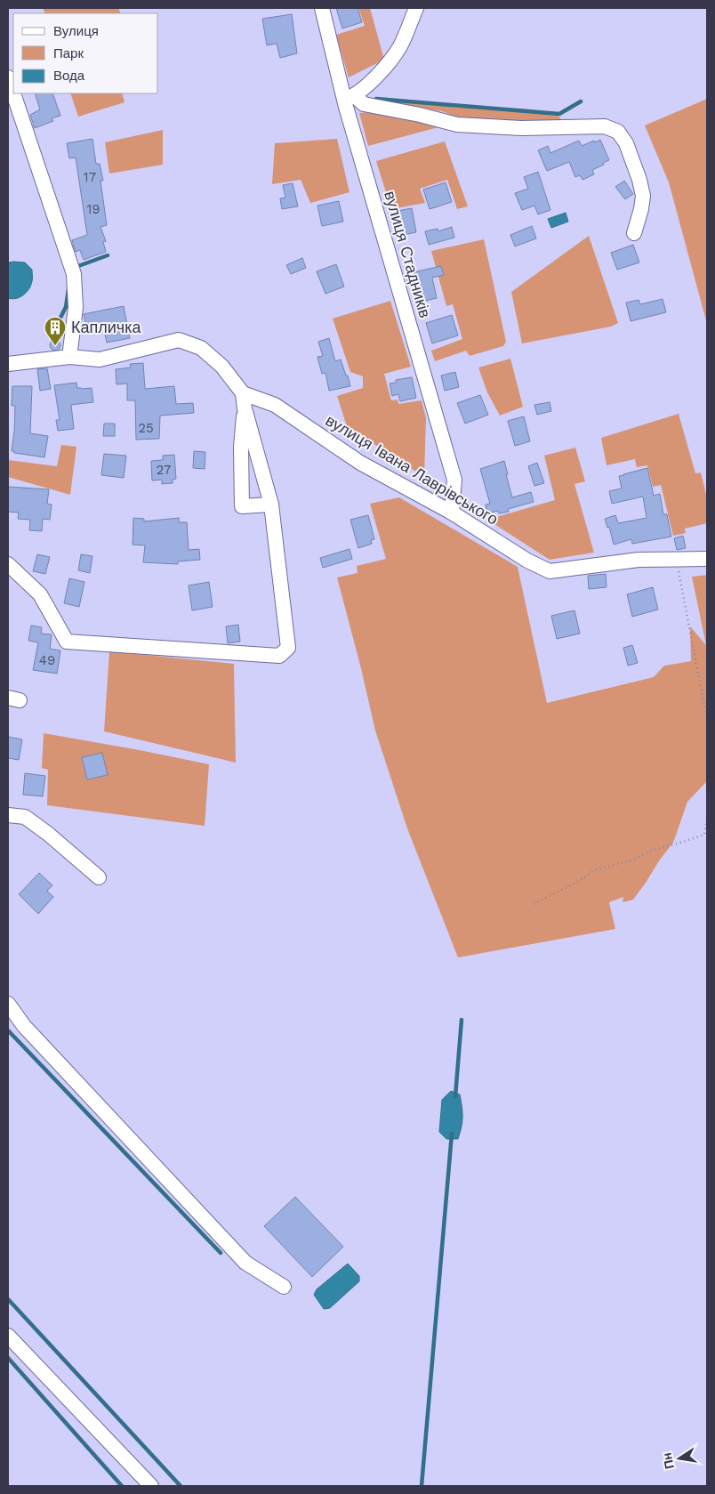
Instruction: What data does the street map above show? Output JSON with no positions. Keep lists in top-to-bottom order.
{
  "streets": {
    "street": ["вулиця Стадників", "вулиця Івана Лаврівського"]
  },
  "crossings": [
    ["вулиця Стадників", "вулиця Івана Лаврівського"]
  ],
  "places": {
    "building": ["Капличка"]
  },
  "house_numbers": [
    "17",
    "19",
    "25",
    "27",
    "49"
  ],
  "legend": ["Вулиця", "Парк", "Вода"],
  "north": "left"
}
